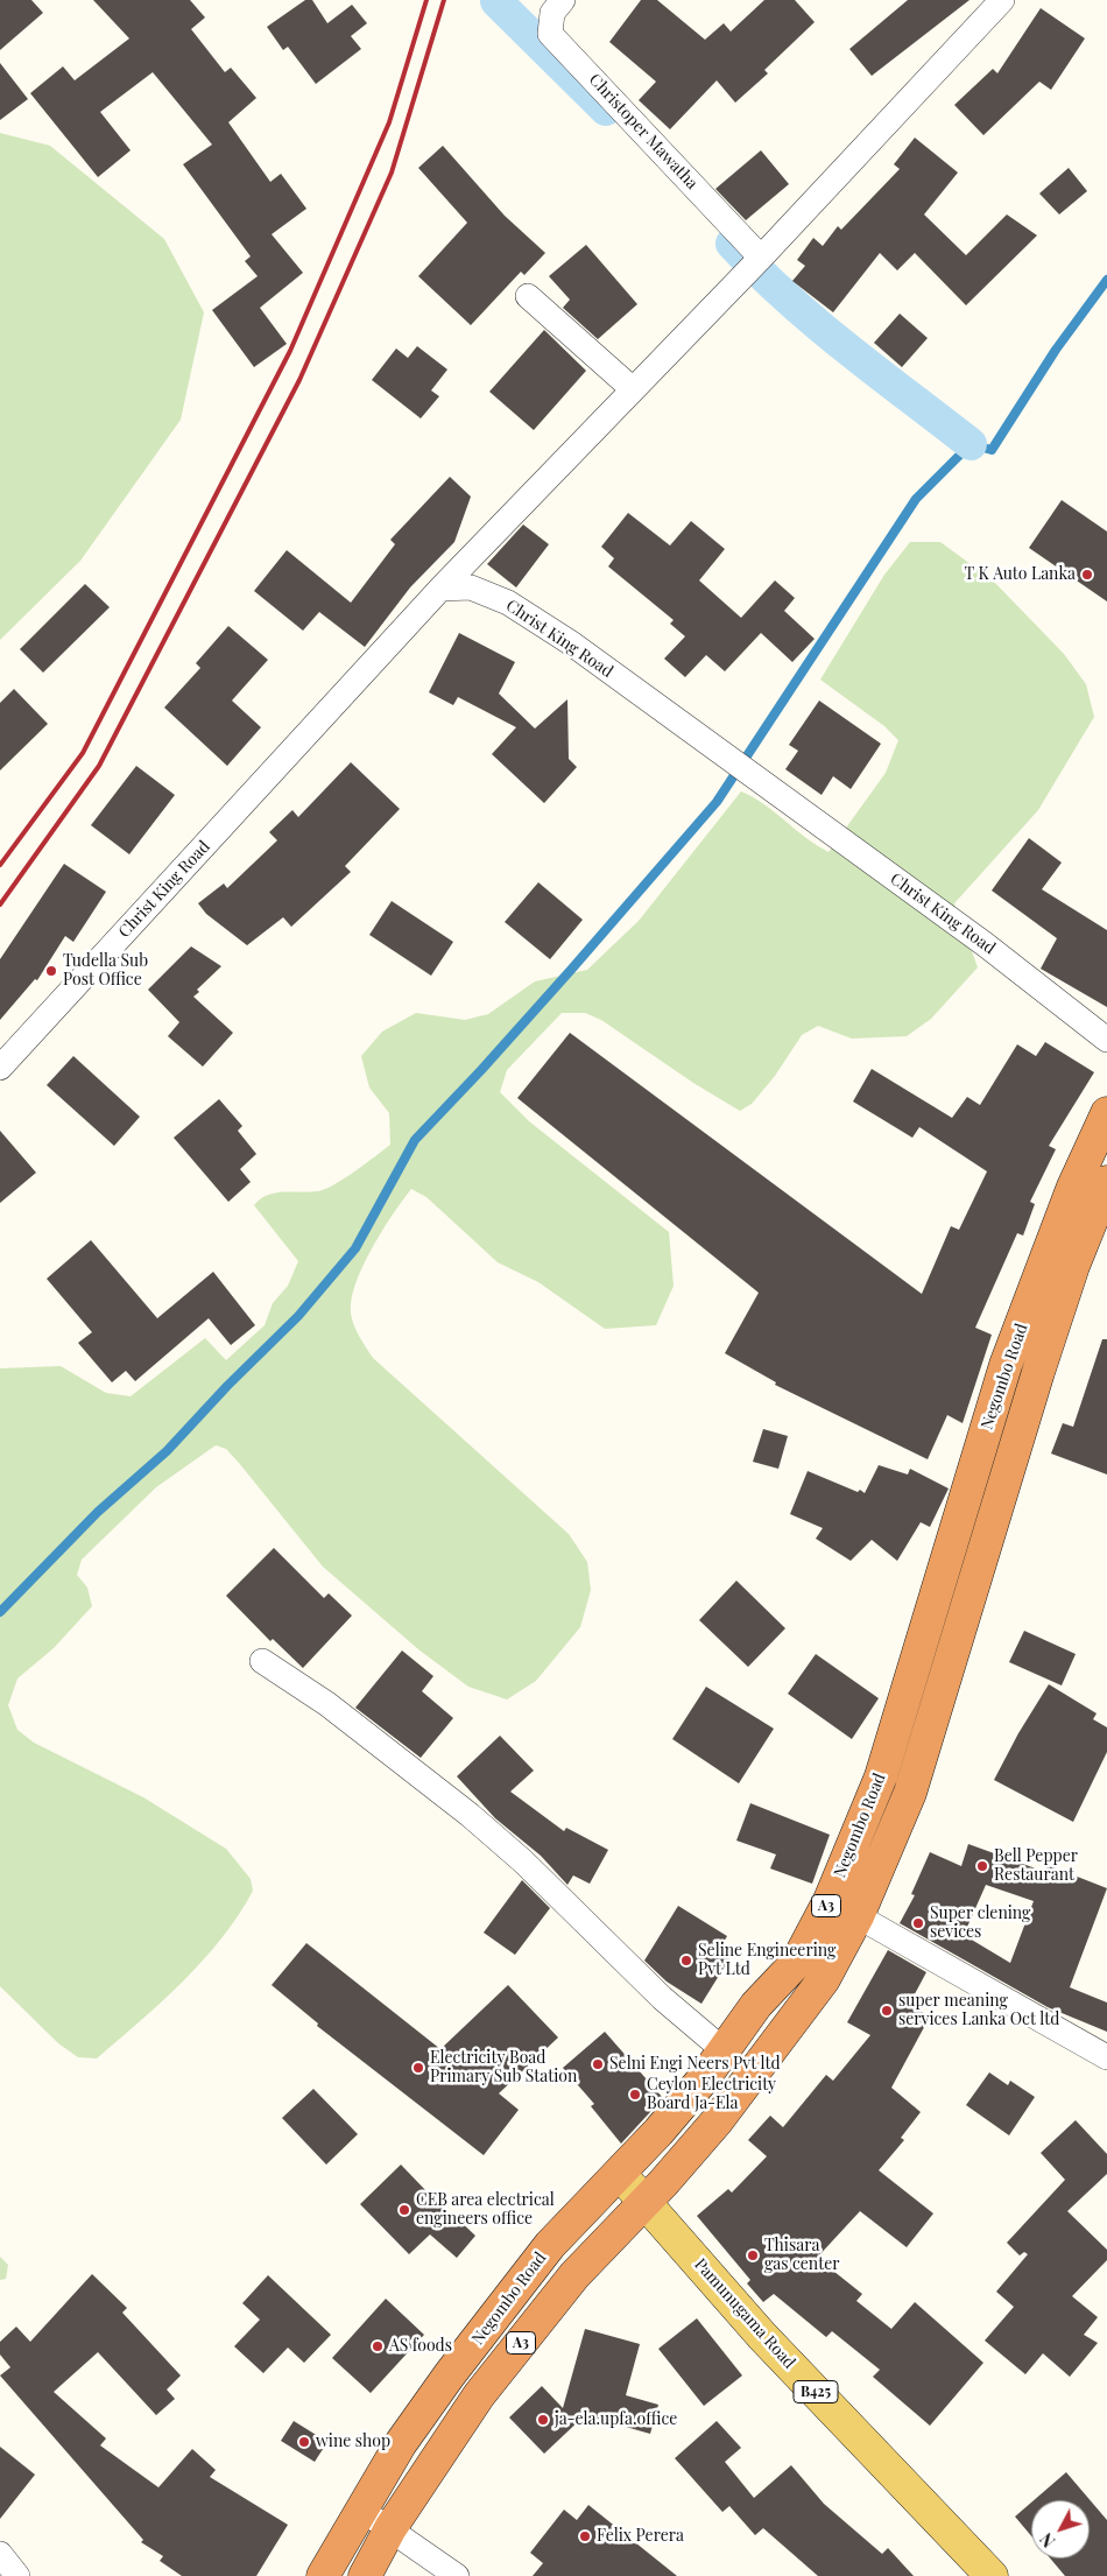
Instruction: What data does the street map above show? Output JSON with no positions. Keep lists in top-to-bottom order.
{
  "streets": {
    "highway": ["Negombo Road", "A3"],
    "main road": ["Pamunugama Road", "B425"],
    "street": ["Christoper Mawatha", "Christ King Road"]
  },
  "crossings": [
    ["Negombo Road", "Pamunugama Road"]
  ],
  "places": [
    "T K Auto Lanka",
    "Tudella Sub Post Office",
    "Bell Pepper Restaurant",
    "Super clening sevices",
    "Seline Engineering Pvt Ltd",
    "super meaning services Lanka Oct ltd",
    "Selni Engi Neers Pvt ltd",
    "Electricity Boad Primary Sub Station",
    "Ceylon Electricity Board Ja-Ela",
    "CEB area electrical engineers office",
    "Thisara gas center",
    "AS foods",
    "ja-ela.upfa.office",
    "wine shop",
    "Felix Perera"
  ],
  "north": "bottom left"
}
